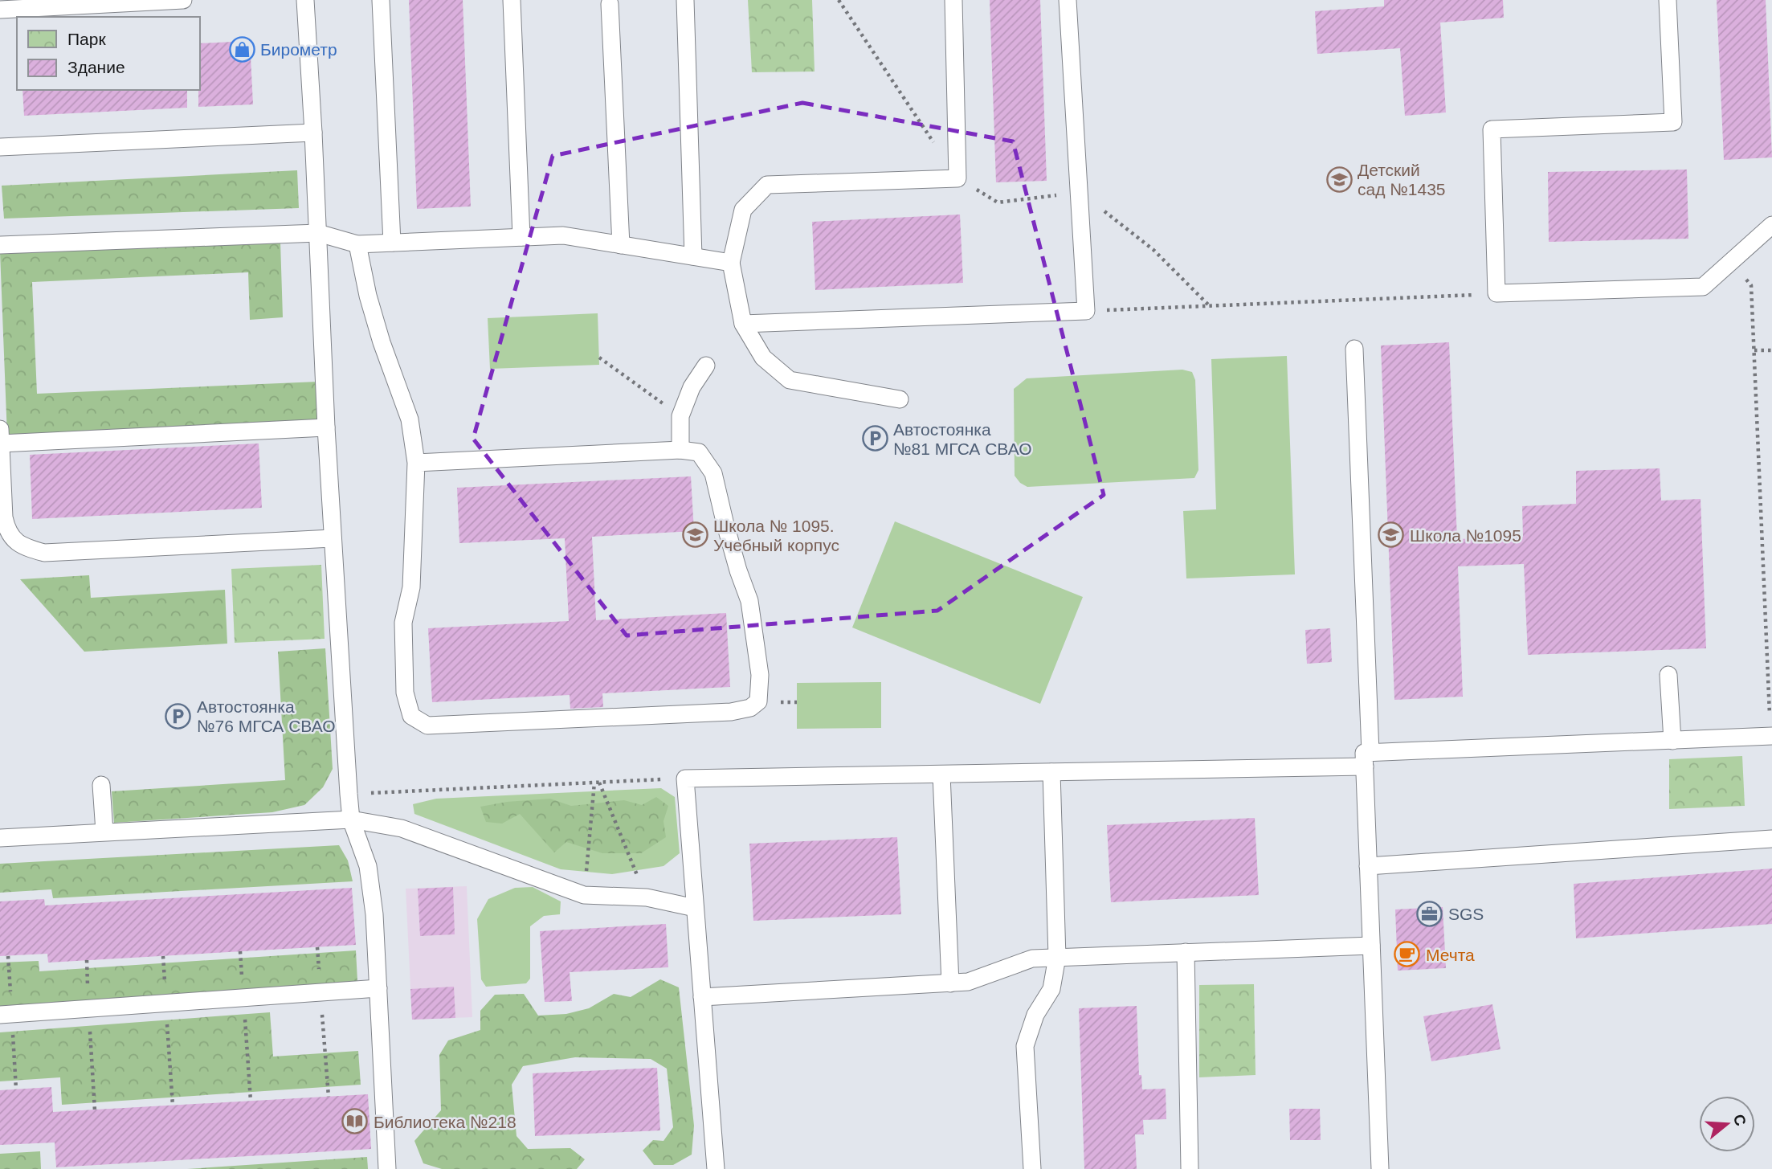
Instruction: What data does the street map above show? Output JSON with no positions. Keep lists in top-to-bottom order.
{
  "places": {
    "shop": ["Бирометр"],
    "school or university": ["Детский сад №1435", "Школа № 1095. Учебный корпус", "Школа №1095"],
    "parking": ["Автостоянка №81 МГСА СВАО", "Автостоянка №76 МГСА СВАО"],
    "office": ["SGS"],
    "cafe": ["Мечта"],
    "library": ["Библиотека №218"]
  },
  "legend": ["Парк", "Здание"],
  "north": "right"
}
